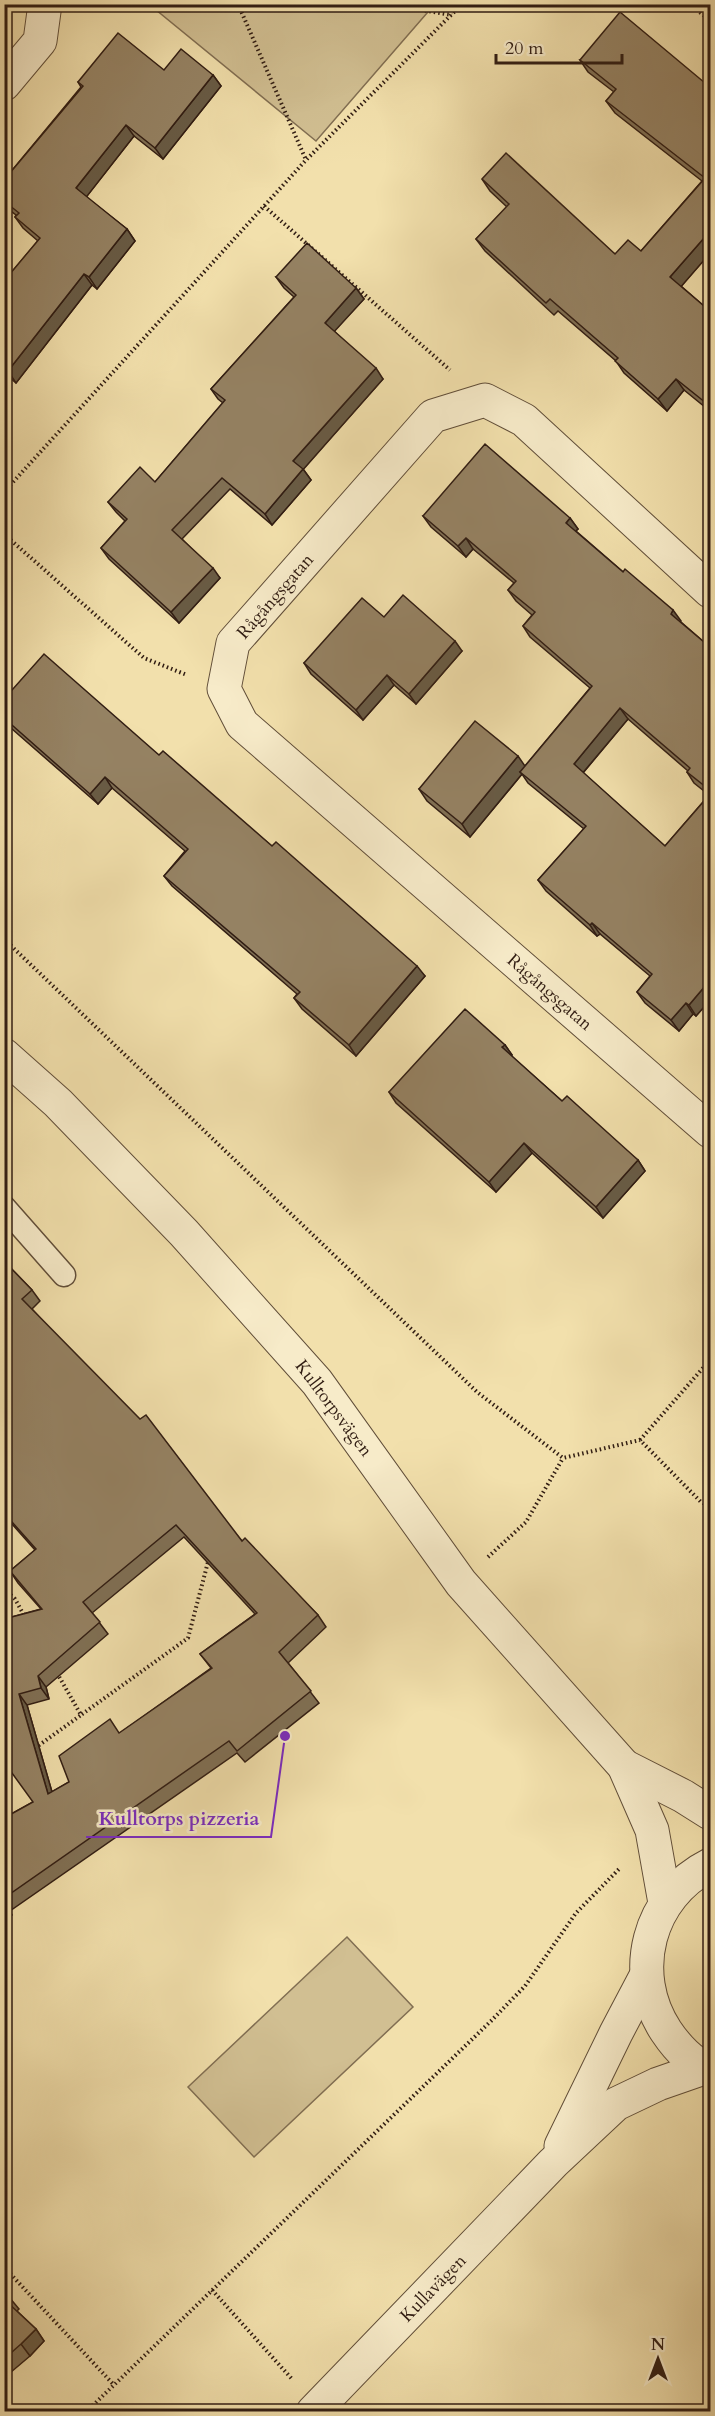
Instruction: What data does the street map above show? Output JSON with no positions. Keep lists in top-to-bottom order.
{
  "streets": {
    "street": ["Rågångsgatan", "Kulltorpsvägen", "Kullavägen"]
  },
  "crossings": [
    ["Kulltorpsvägen", "Kullavägen"]
  ],
  "places": ["Kulltorps pizzeria"],
  "scale_bar": "20 m",
  "north": "top"
}
